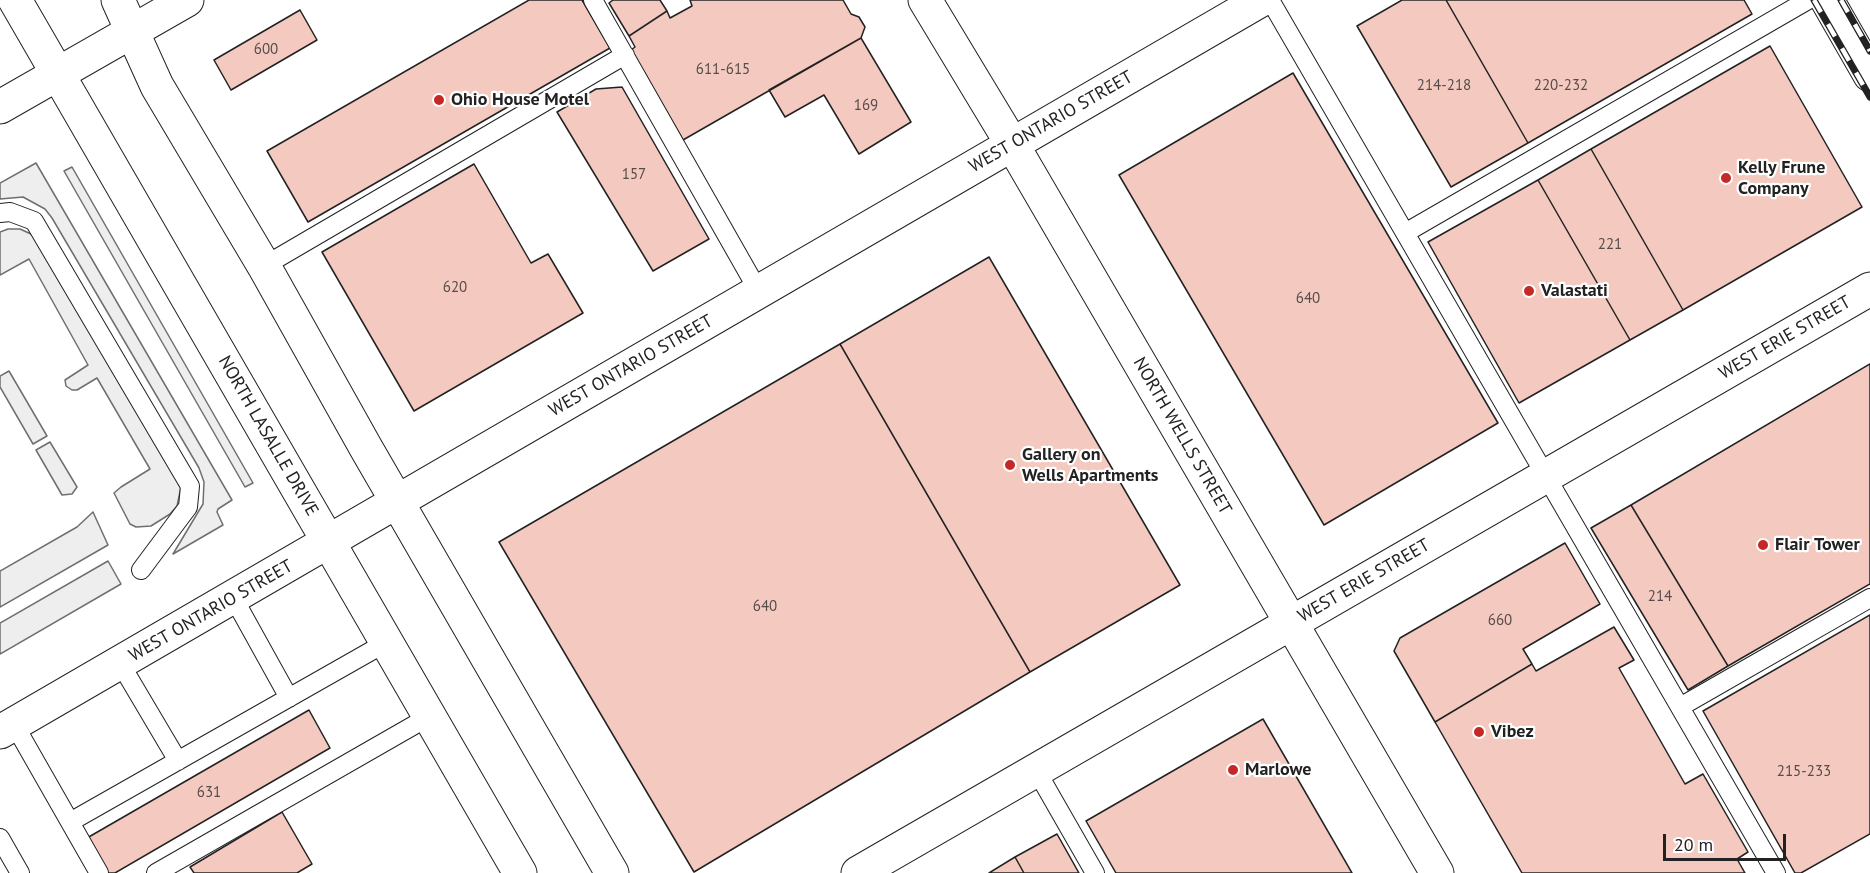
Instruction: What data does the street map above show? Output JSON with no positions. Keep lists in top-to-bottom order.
{
  "streets": {
    "main road": [
      "WEST ONTARIO STREET",
      "WEST ERIE STREET",
      "NORTH LASALLE DRIVE",
      "NORTH WELLS STREET"
    ]
  },
  "crossings": [
    ["WEST ONTARIO STREET", "NORTH LASALLE DRIVE"],
    ["WEST ONTARIO STREET", "NORTH WELLS STREET"],
    ["WEST ERIE STREET", "NORTH WELLS STREET"]
  ],
  "places": [
    "Ohio House Motel",
    "Kelly Frune Company",
    "Valastati",
    "Gallery on Wells Apartments",
    "Flair Tower",
    "Vibez",
    "Marlowe"
  ],
  "house_numbers": [
    "600",
    "611-615",
    "214-218",
    "220-232",
    "169",
    "157",
    "221",
    "620",
    "640",
    "214",
    "640",
    "660",
    "215-233",
    "631"
  ],
  "scale_bar": "20 m"
}
